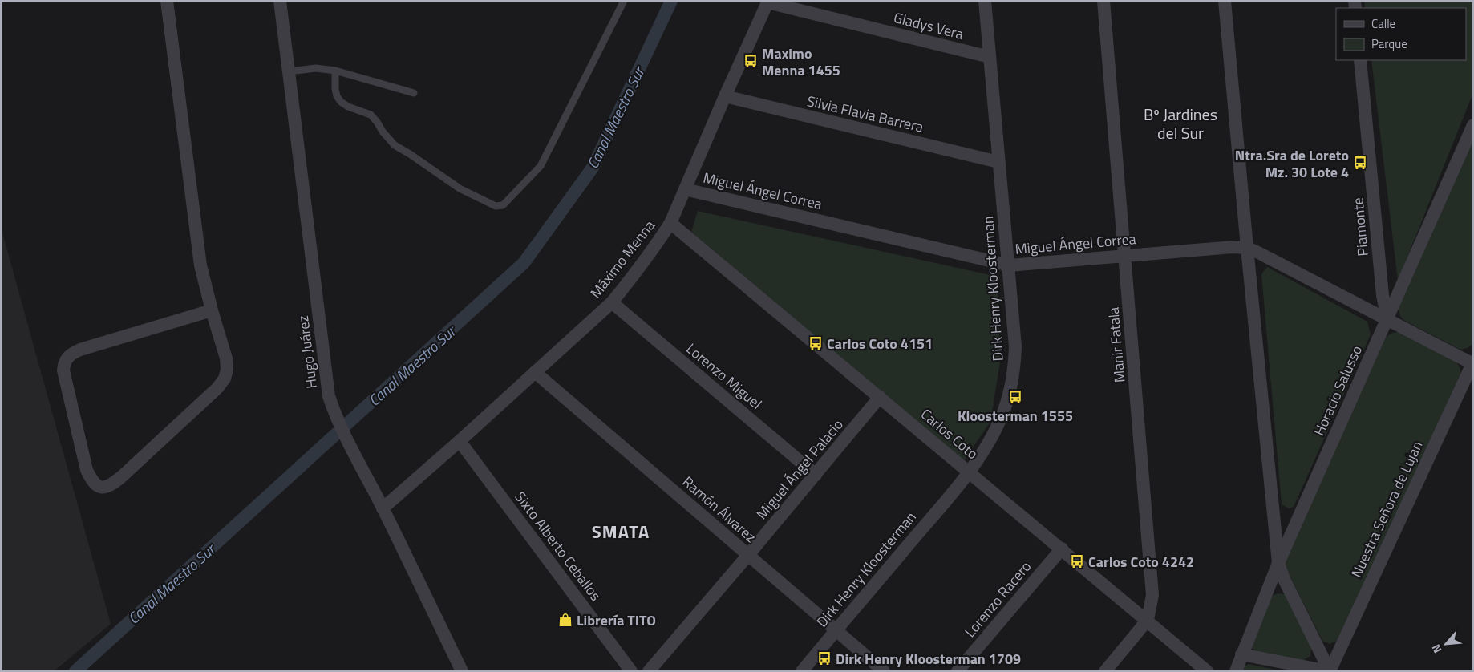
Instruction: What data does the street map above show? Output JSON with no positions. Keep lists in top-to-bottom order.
{
  "streets": {
    "street": [
      "Gladys Vera",
      "Silvia Flavia Barrera",
      "Miguel Ángel Correa",
      "Piamonte",
      "Máximo Menna",
      "Dirk Henry Kloosterman",
      "Manir Fatala",
      "Hugo Juárez",
      "Lorenzo Miguel",
      "Horacio Salusso",
      "Carlos Coto",
      "Miguel Ángel Palacio",
      "Ramón Álvarez",
      "Nuestra Señora de Lujan",
      "Sixto Alberto Ceballos",
      "Lorenzo Racero"
    ]
  },
  "crossings": [
    ["Gladys Vera", "Máximo Menna"],
    ["Gladys Vera", "Dirk Henry Kloosterman"],
    ["Silvia Flavia Barrera", "Máximo Menna"],
    ["Silvia Flavia Barrera", "Dirk Henry Kloosterman"],
    ["Miguel Ángel Correa", "Piamonte"],
    ["Miguel Ángel Correa", "Máximo Menna"],
    ["Miguel Ángel Correa", "Dirk Henry Kloosterman"],
    ["Miguel Ángel Correa", "Manir Fatala"],
    ["Miguel Ángel Correa", "Horacio Salusso"],
    ["Miguel Ángel Correa", "Nuestra Señora de Lujan"],
    ["Piamonte", "Horacio Salusso"],
    ["Máximo Menna", "Hugo Juárez"],
    ["Máximo Menna", "Lorenzo Miguel"],
    ["Máximo Menna", "Carlos Coto"],
    ["Máximo Menna", "Ramón Álvarez"],
    ["Máximo Menna", "Sixto Alberto Ceballos"],
    ["Dirk Henry Kloosterman", "Carlos Coto"],
    ["Dirk Henry Kloosterman", "Ramón Álvarez"],
    ["Manir Fatala", "Carlos Coto"],
    ["Lorenzo Miguel", "Miguel Ángel Palacio"],
    ["Carlos Coto", "Miguel Ángel Palacio"],
    ["Carlos Coto", "Lorenzo Racero"],
    ["Miguel Ángel Palacio", "Ramón Álvarez"]
  ],
  "districts": ["Bº Jardines del Sur", "SMATA"],
  "water": ["Canal Maestro Sur"],
  "places": {
    "bus stop": [
      "Maximo Menna 1455",
      "Ntra.Sra de Loreto Mz. 30 Lote 4",
      "Carlos Coto 4151",
      "Kloosterman 1555",
      "Carlos Coto 4242",
      "Dirk Henry Kloosterman 1709"
    ],
    "shop": ["Librería TITO"]
  },
  "legend": ["Calle", "Parque"],
  "north": "bottom left"
}
